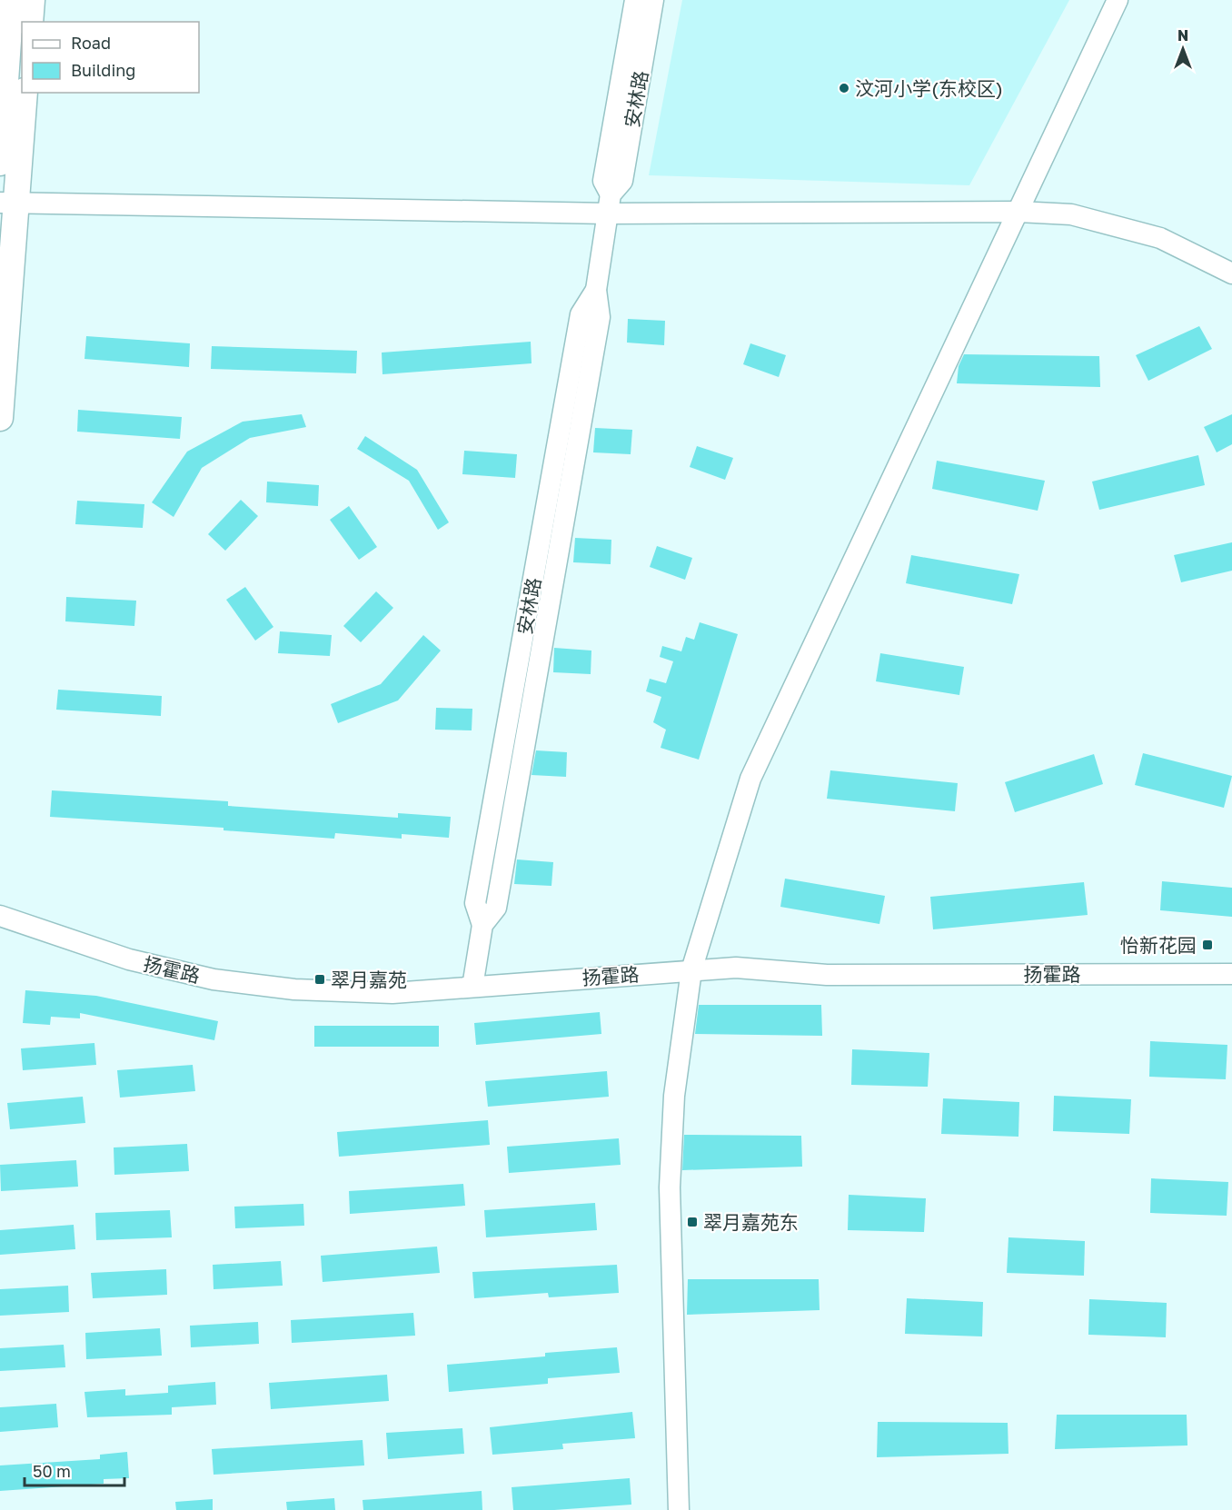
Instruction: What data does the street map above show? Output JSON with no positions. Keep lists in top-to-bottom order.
{
  "streets": {
    "street": ["安林路", "扬霍路"]
  },
  "crossings": [
    ["安林路", "扬霍路"]
  ],
  "places": {
    "other": ["汶河小学(东校区)"],
    "transit": ["怡新花园", "翠月嘉苑", "翠月嘉苑东"]
  },
  "legend": ["Road", "Building"],
  "scale_bar": "50 m",
  "north": "top"
}
